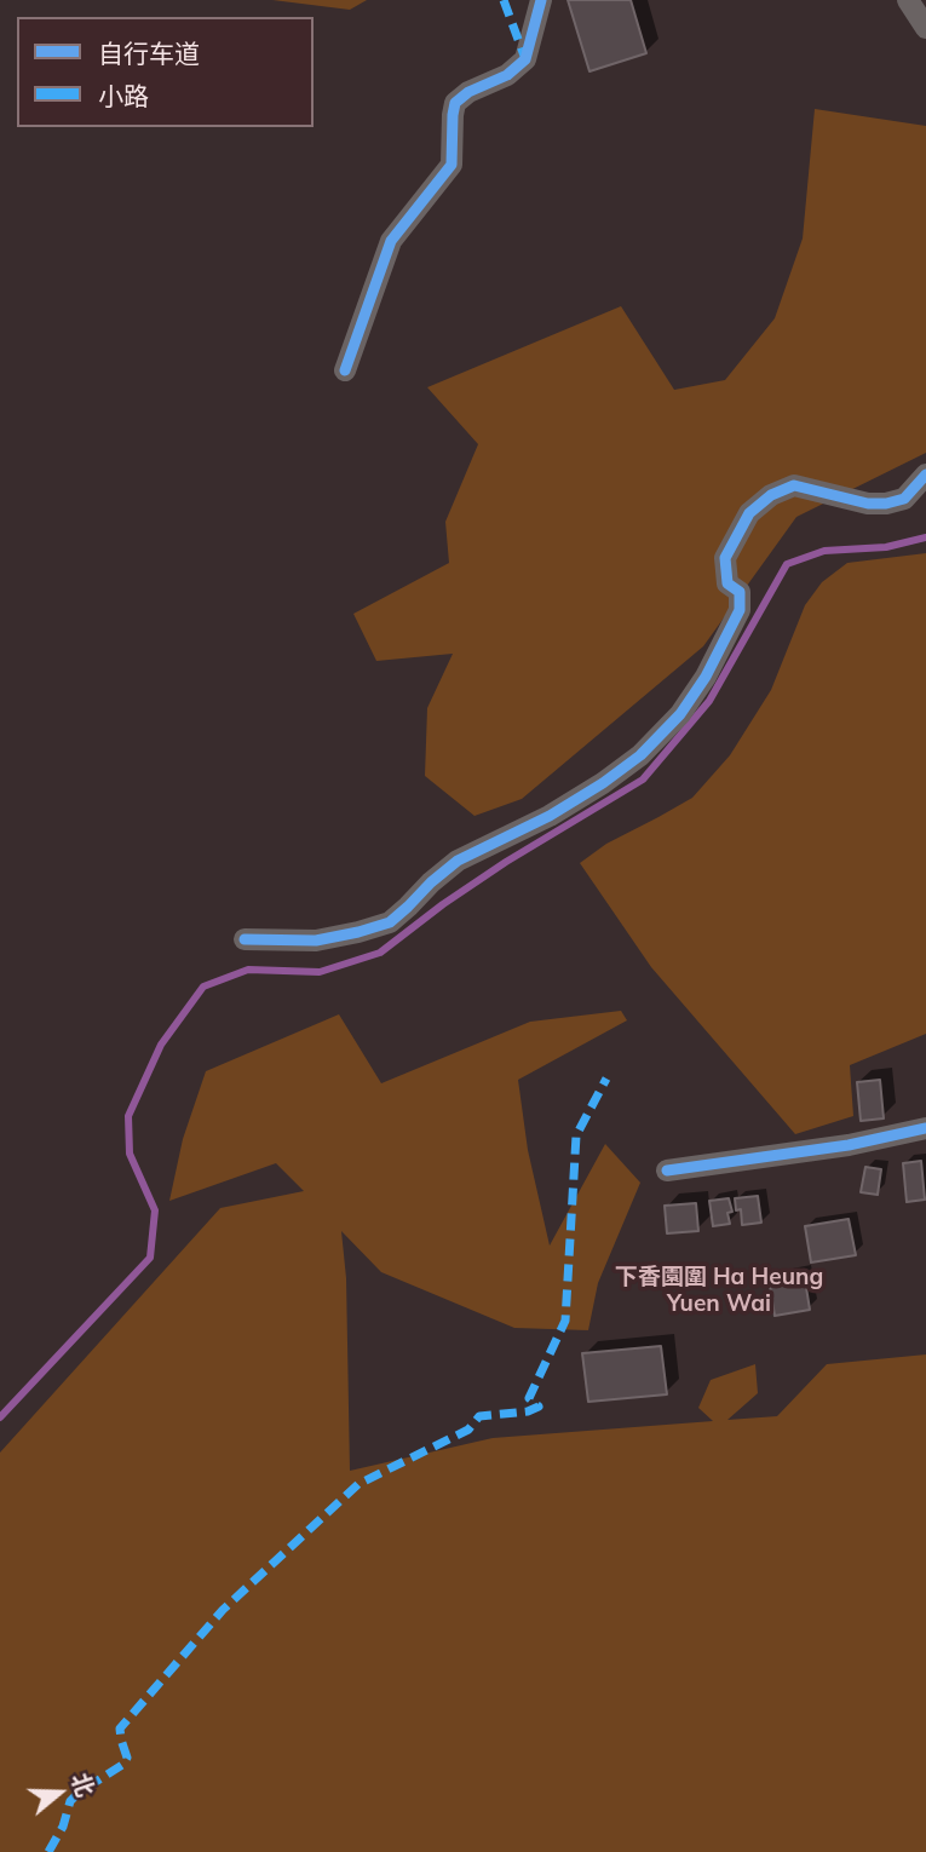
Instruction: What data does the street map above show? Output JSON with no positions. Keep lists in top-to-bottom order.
{
  "districts": ["下香園圍 Ha Heung Yuen Wai"],
  "legend": ["自行车道", "小路"],
  "north": "right"
}
